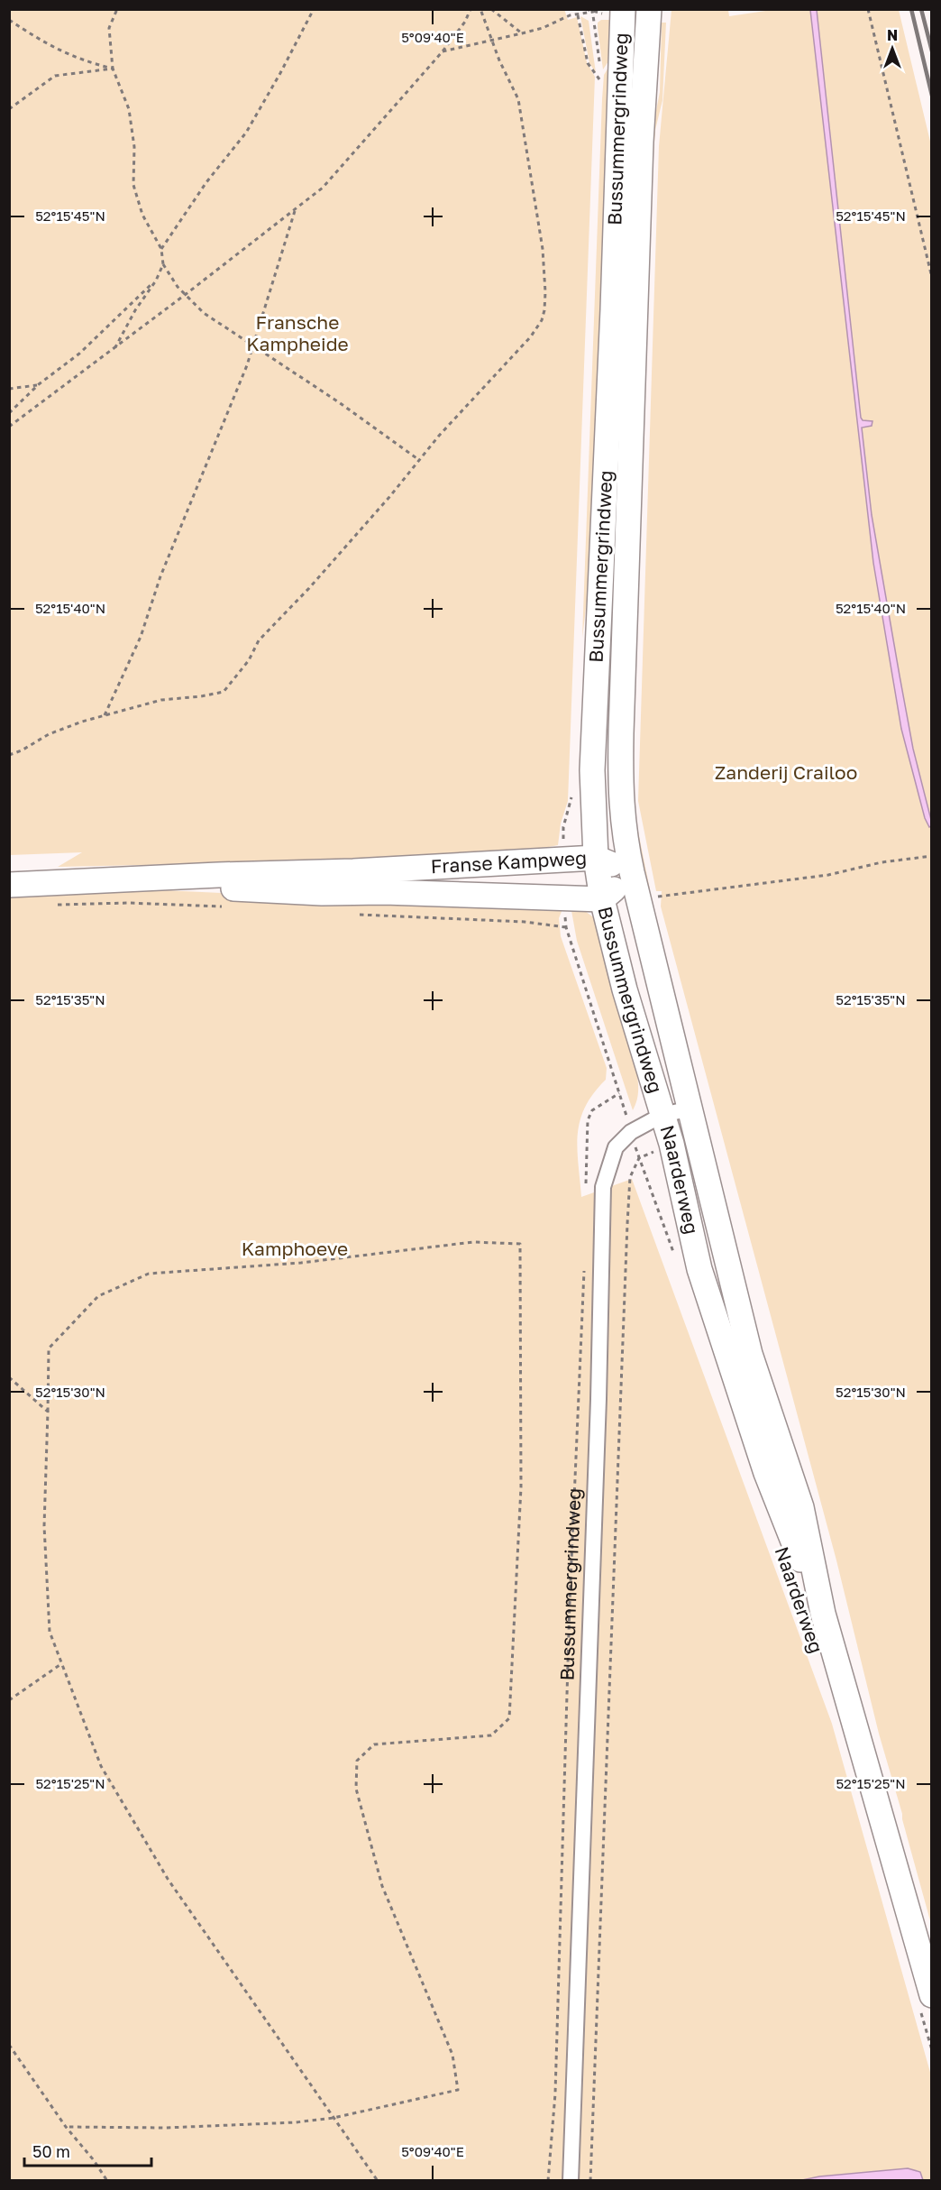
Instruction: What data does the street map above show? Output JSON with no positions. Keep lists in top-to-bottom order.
{
  "streets": {
    "main road": ["Bussummergrindweg", "Franse Kampweg", "Naarderweg"]
  },
  "crossings": [
    ["Bussummergrindweg", "Franse Kampweg"],
    ["Bussummergrindweg", "Naarderweg"]
  ],
  "parks": ["Fransche Kampheide", "Zanderij Crailoo", "Kamphoeve"],
  "scale_bar": "50 m",
  "north": "top",
  "coordinates": [
    "5°09'40\"E",
    "52°15'45\"N",
    "52°15'40\"N",
    "52°15'35\"N",
    "52°15'30\"N",
    "52°15'25\"N"
  ]
}
